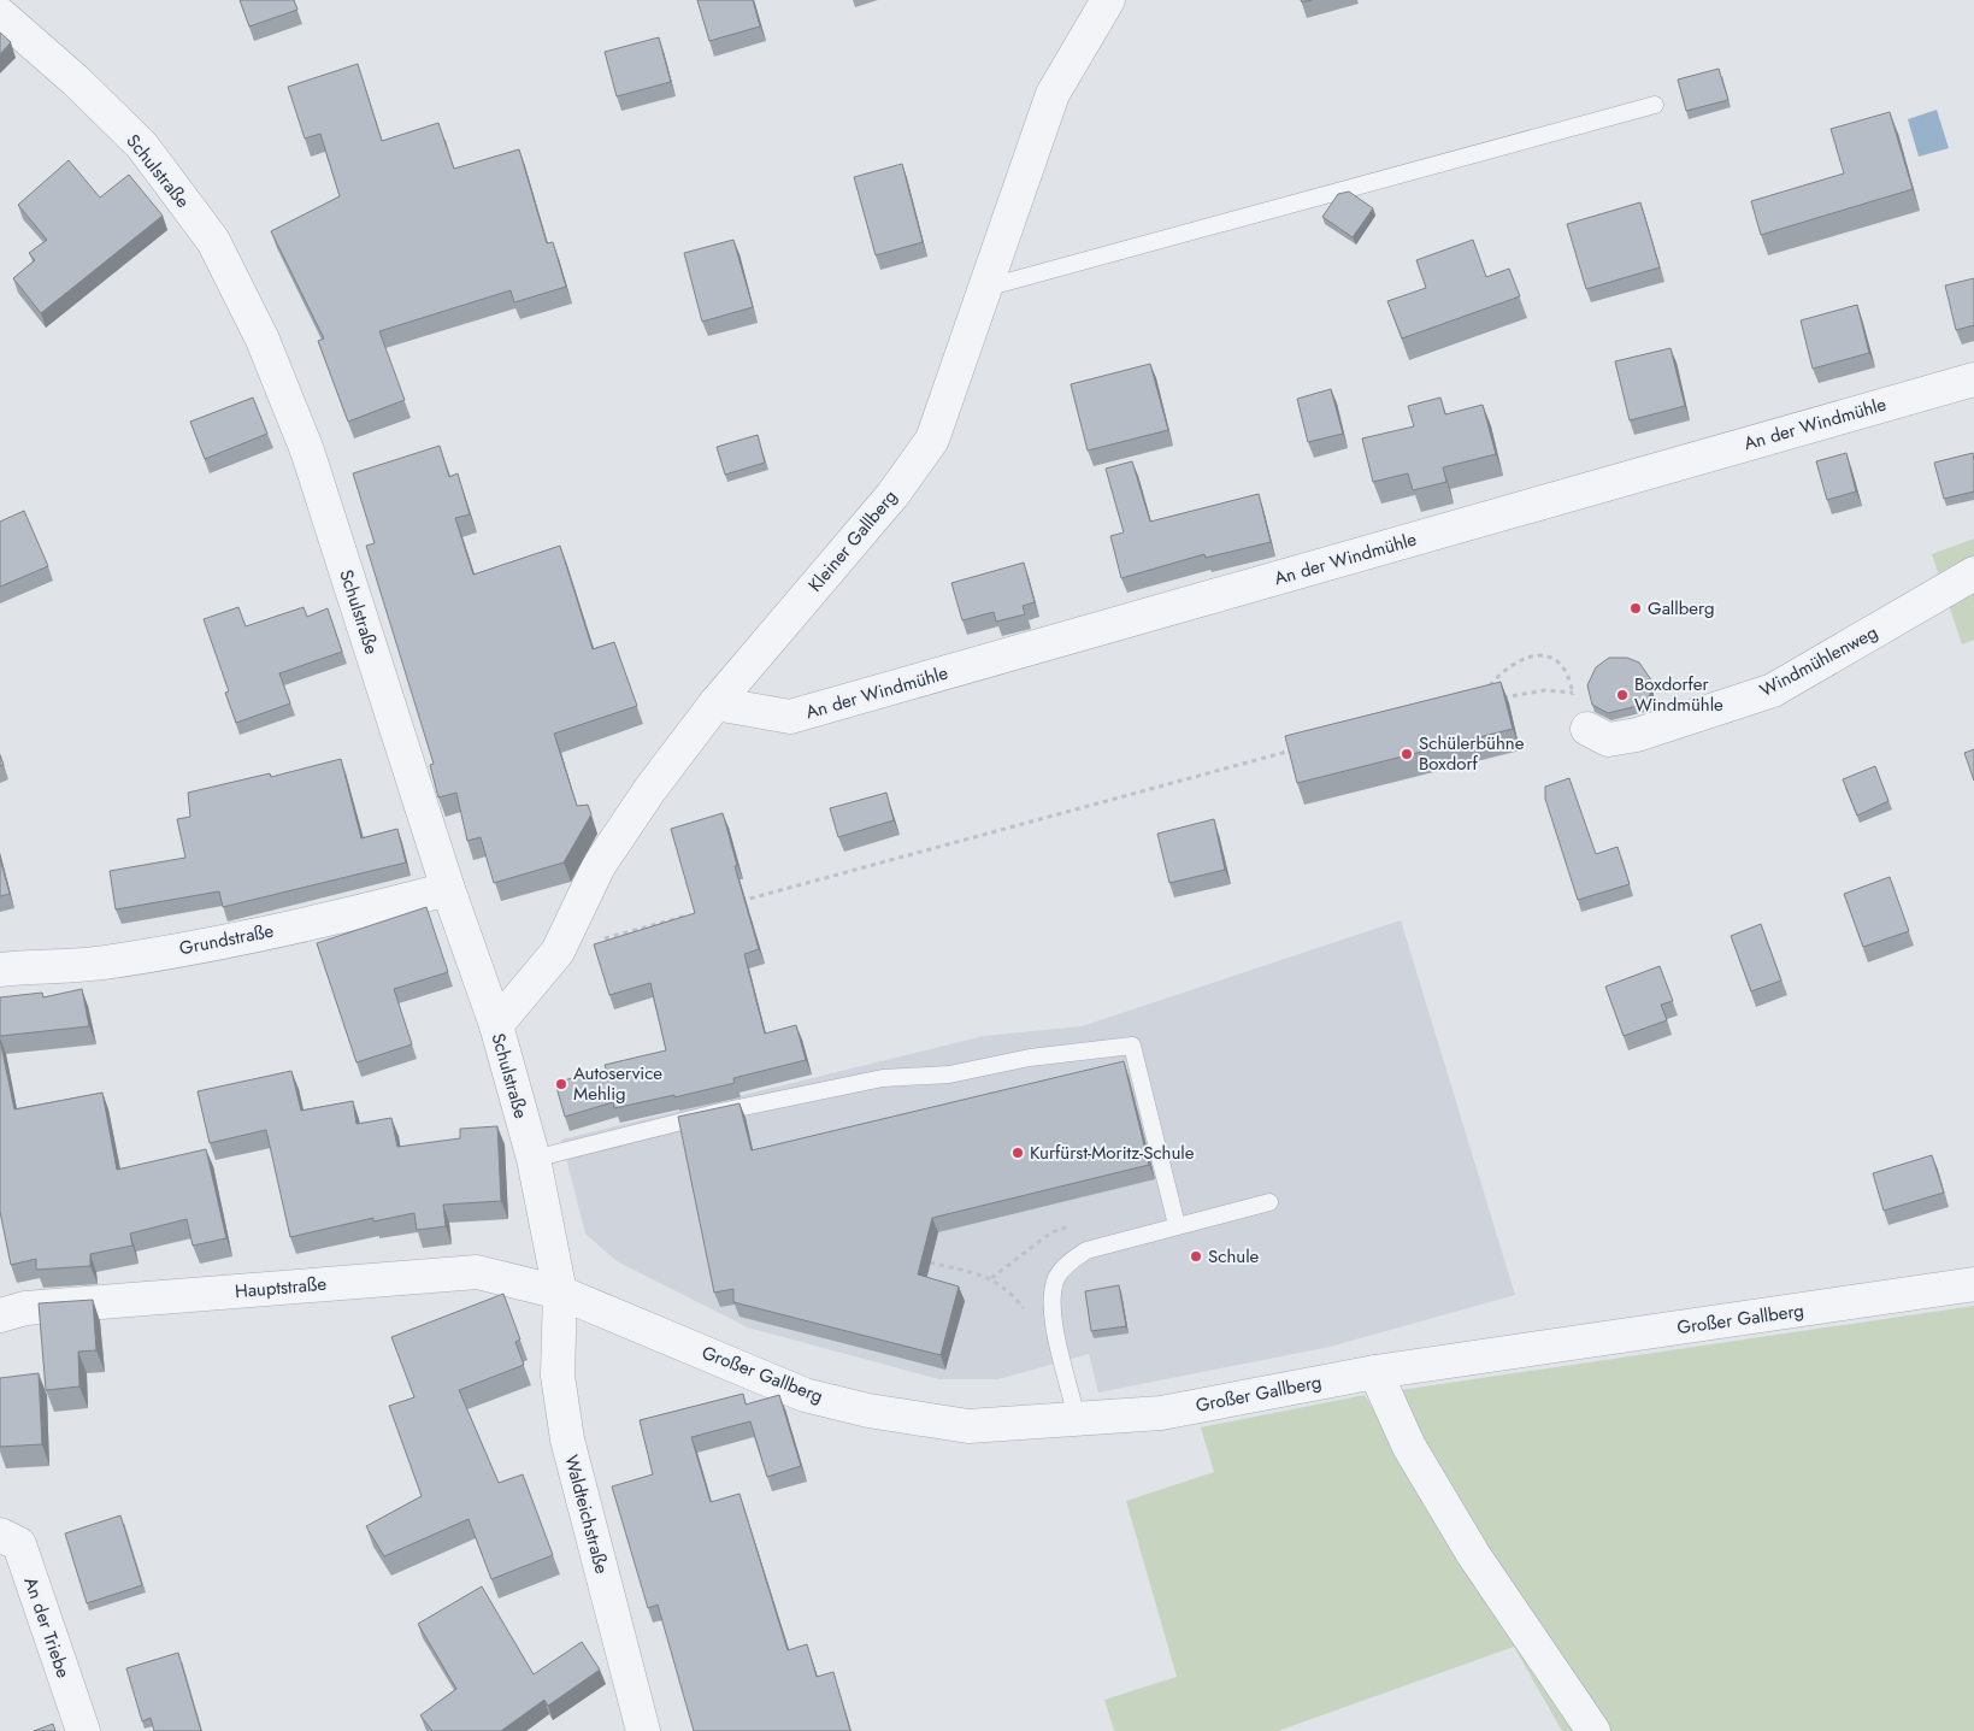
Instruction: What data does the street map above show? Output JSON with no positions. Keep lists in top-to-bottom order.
{
  "streets": {
    "street": [
      "Schulstraße",
      "An der Windmühle",
      "Kleiner Gallberg",
      "Windmühlenweg",
      "Grundstraße",
      "Hauptstraße",
      "Großer Gallberg",
      "Waldteichstraße",
      "An der Triebe"
    ]
  },
  "crossings": [
    ["Schulstraße", "Kleiner Gallberg"],
    ["Schulstraße", "Grundstraße"],
    ["Schulstraße", "Hauptstraße"],
    ["Schulstraße", "Großer Gallberg"],
    ["Schulstraße", "Waldteichstraße"],
    ["An der Windmühle", "Kleiner Gallberg"],
    ["Hauptstraße", "Großer Gallberg"],
    ["Hauptstraße", "Waldteichstraße"],
    ["Großer Gallberg", "Waldteichstraße"]
  ],
  "places": [
    "Gallberg",
    "Boxdorfer Windmühle",
    "Schülerbühne Boxdorf",
    "Autoservice Mehlig",
    "Kurfürst-Moritz-Schule",
    "Schule"
  ]
}
